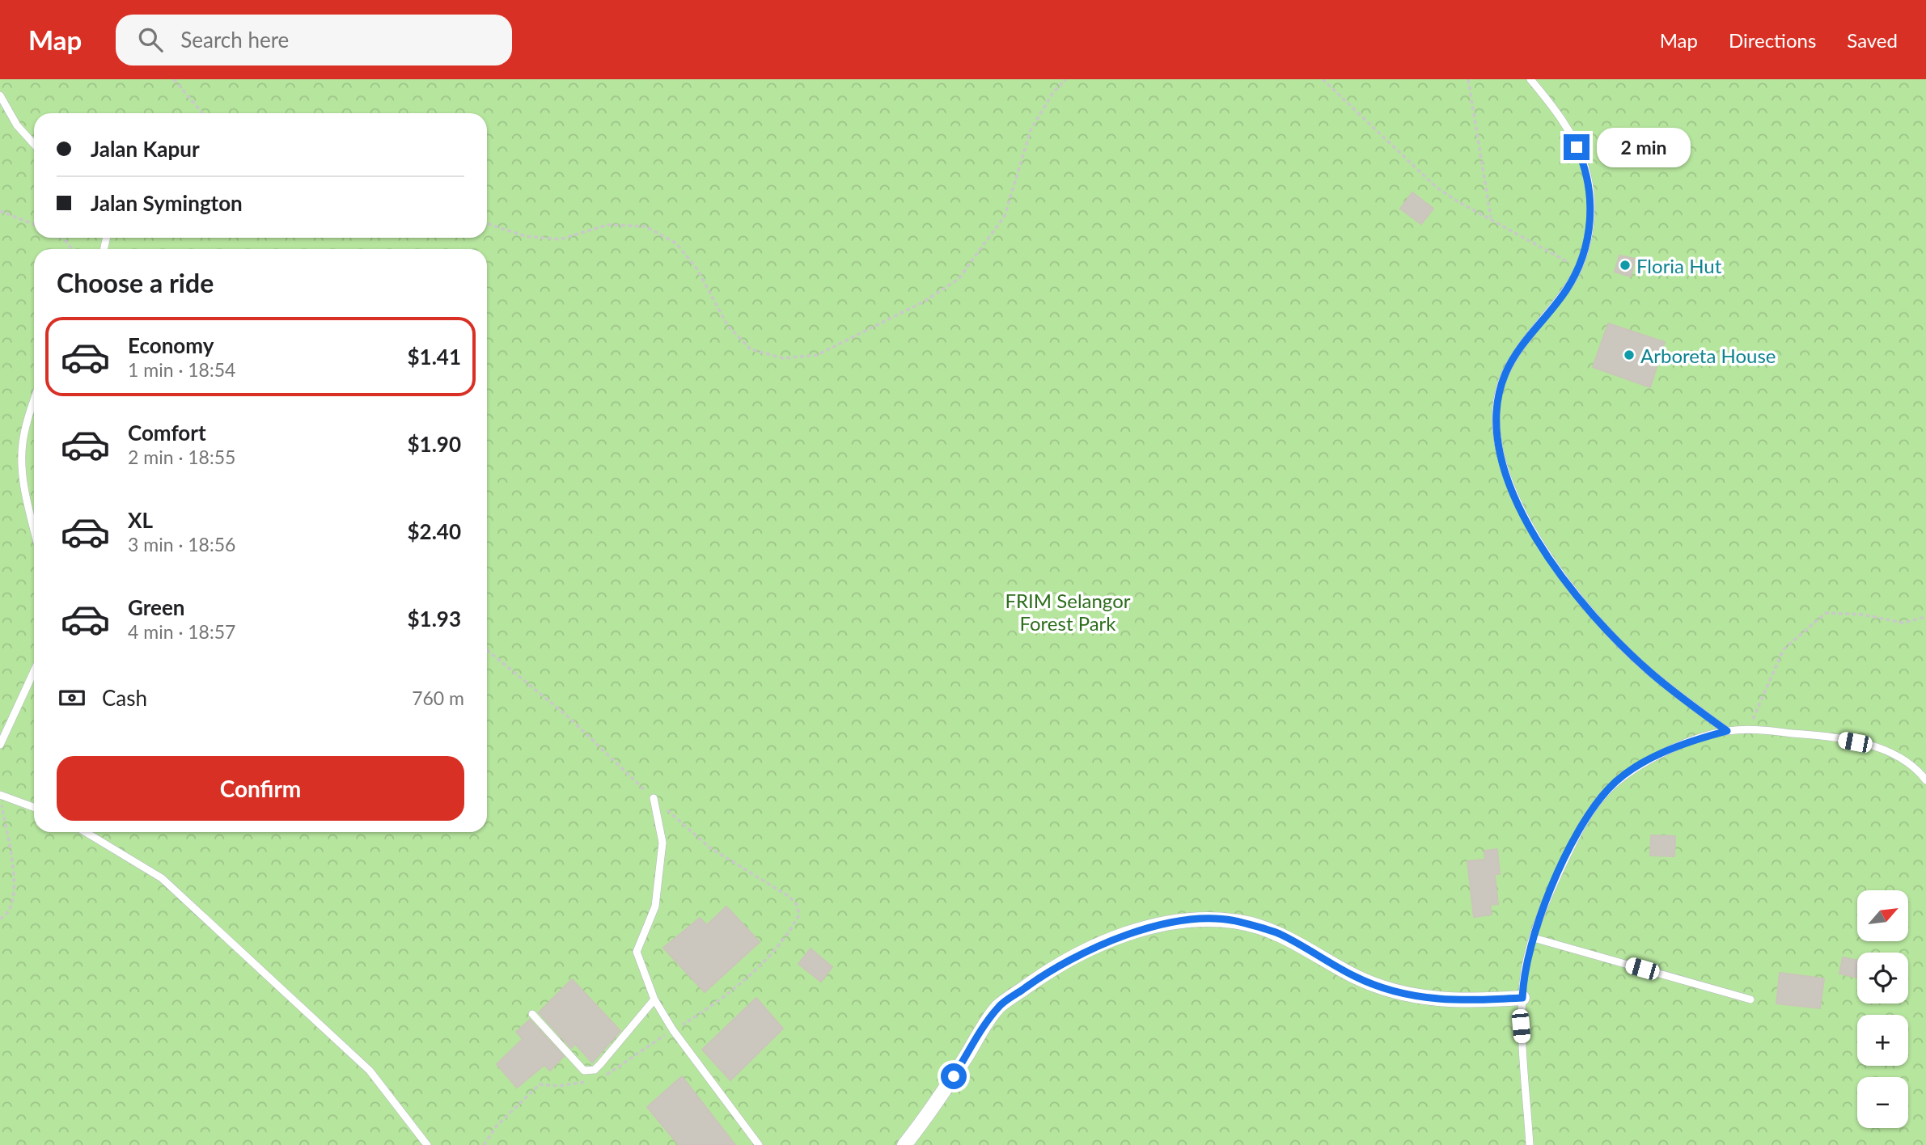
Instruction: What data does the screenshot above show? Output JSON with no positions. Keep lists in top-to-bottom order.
{
  "parks": ["FRIM Selangor Forest Park"],
  "places": ["Floria Hut", "Arboreta House"],
  "north": "top right",
  "page": {
    "header": "Map",
    "search": "Search here",
    "nav": ["Map", "Directions", "Saved"],
    "banner": ["Jalan Kapur", "Jalan Symington"],
    "bubble": "2 min",
    "heading": "Choose a ride",
    "list": [
      {
        "name": "Economy",
        "note": "1 min · 18:54",
        "value": "$1.41"
      },
      {
        "name": "Comfort",
        "note": "2 min · 18:55",
        "value": "$1.90"
      },
      {
        "name": "XL",
        "note": "3 min · 18:56",
        "value": "$2.40"
      },
      {
        "name": "Green",
        "note": "4 min · 18:57",
        "value": "$1.93"
      }
    ],
    "pay": ["Cash", "760 m"],
    "buttons": "Confirm",
    "map_buttons": ["+", "−"]
  }
}
